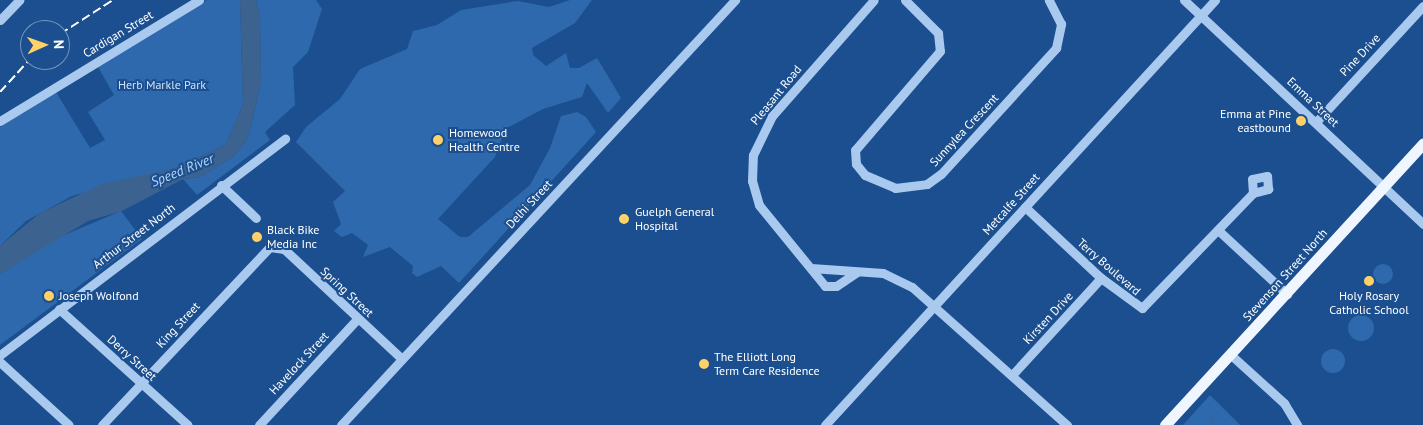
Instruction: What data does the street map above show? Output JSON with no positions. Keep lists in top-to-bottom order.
{
  "streets": {
    "main road": ["Stevenson Street North"],
    "street": [
      "Cardigan Street",
      "Pine Drive",
      "Pleasant Road",
      "Emma Street",
      "Sunnylea Crescent",
      "Delhi Street",
      "Metcalfe Street",
      "Arthur Street North",
      "Terry Boulevard",
      "Spring Street",
      "Kirsten Drive",
      "King Street",
      "Derry Street",
      "Havelock Street"
    ]
  },
  "crossings": [
    ["Pine Drive", "Emma Street"],
    ["Emma Street", "Metcalfe Street"],
    ["Emma Street", "Stevenson Street North"],
    ["Delhi Street", "Spring Street"],
    ["Metcalfe Street", "Terry Boulevard"],
    ["Arthur Street North", "Derry Street"],
    ["Terry Boulevard", "Kirsten Drive"],
    ["Spring Street", "King Street"],
    ["Spring Street", "Havelock Street"],
    ["King Street", "Derry Street"]
  ],
  "water": ["Speed River"],
  "parks": ["Herb Markle Park"],
  "places": [
    "Emma at Pine eastbound",
    "Homewood Health Centre",
    "Guelph General Hospital",
    "Black Bike Media Inc",
    "Holy Rosary Catholic School",
    "Joseph Wolfond",
    "The Elliott Long Term Care Residence"
  ],
  "north": "right"
}
